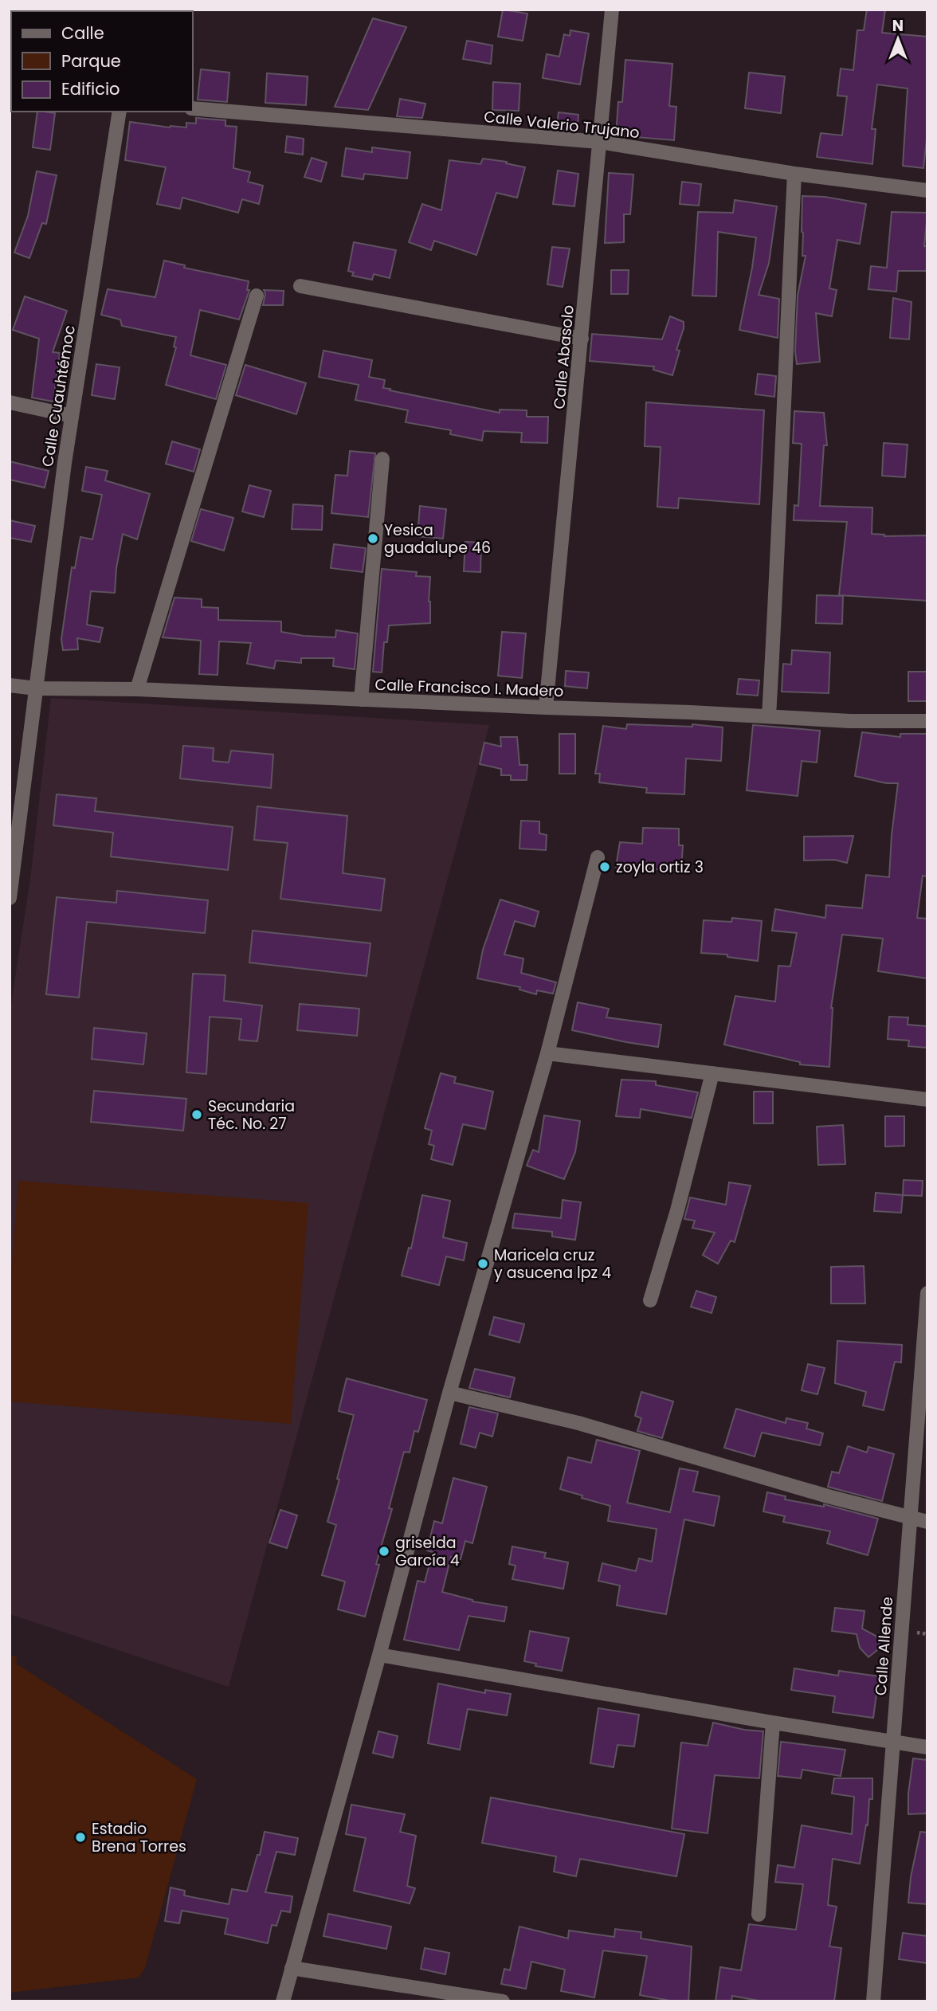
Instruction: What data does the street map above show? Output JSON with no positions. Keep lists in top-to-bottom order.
{
  "streets": {
    "street": [
      "Calle Valerio Trujano",
      "Calle Abasolo",
      "Calle Cuauhtémoc",
      "Calle Francisco I. Madero",
      "Calle Allende"
    ]
  },
  "crossings": [
    ["Calle Valerio Trujano", "Calle Abasolo"],
    ["Calle Abasolo", "Calle Francisco I. Madero"],
    ["Calle Cuauhtémoc", "Calle Francisco I. Madero"]
  ],
  "places": [
    "Yesica guadalupe 46",
    "zoyla ortiz 3",
    "Secundaria Téc. No. 27",
    "Maricela cruz y asucena lpz 4",
    "griselda García 4",
    "Estadio Brena Torres"
  ],
  "legend": ["Calle", "Parque", "Edificio"],
  "north": "top"
}
